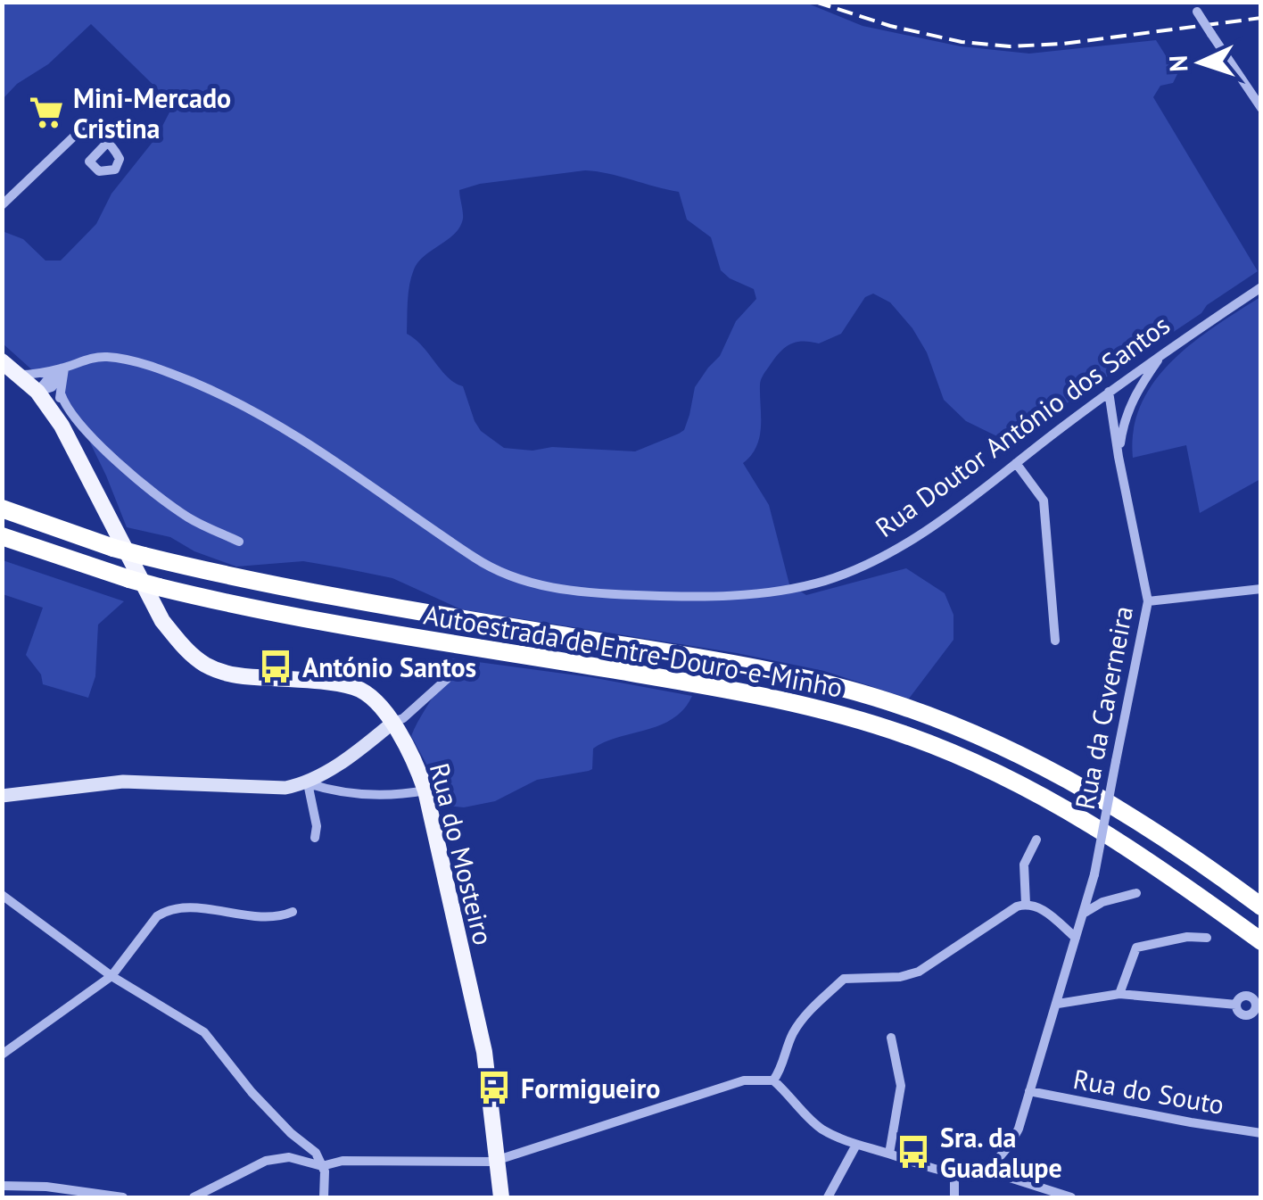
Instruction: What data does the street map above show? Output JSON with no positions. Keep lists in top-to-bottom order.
{
  "streets": {
    "highway": ["Autoestrada de Entre-Douro-e-Minho"],
    "main road": ["Rua do Mosteiro"],
    "street": ["Rua Doutor António dos Santos", "Rua da Caverneira", "Rua do Souto"]
  },
  "crossings": [
    ["Rua Doutor António dos Santos", "Rua da Caverneira"],
    ["Rua Doutor António dos Santos", "Rua do Mosteiro"],
    ["Rua da Caverneira", "Rua do Souto"]
  ],
  "places": {
    "supermarket": ["Mini-Mercado Cristina"],
    "bus stop": ["António Santos", "Formigueiro", "Sra. da Guadalupe"]
  },
  "north": "left"
}
